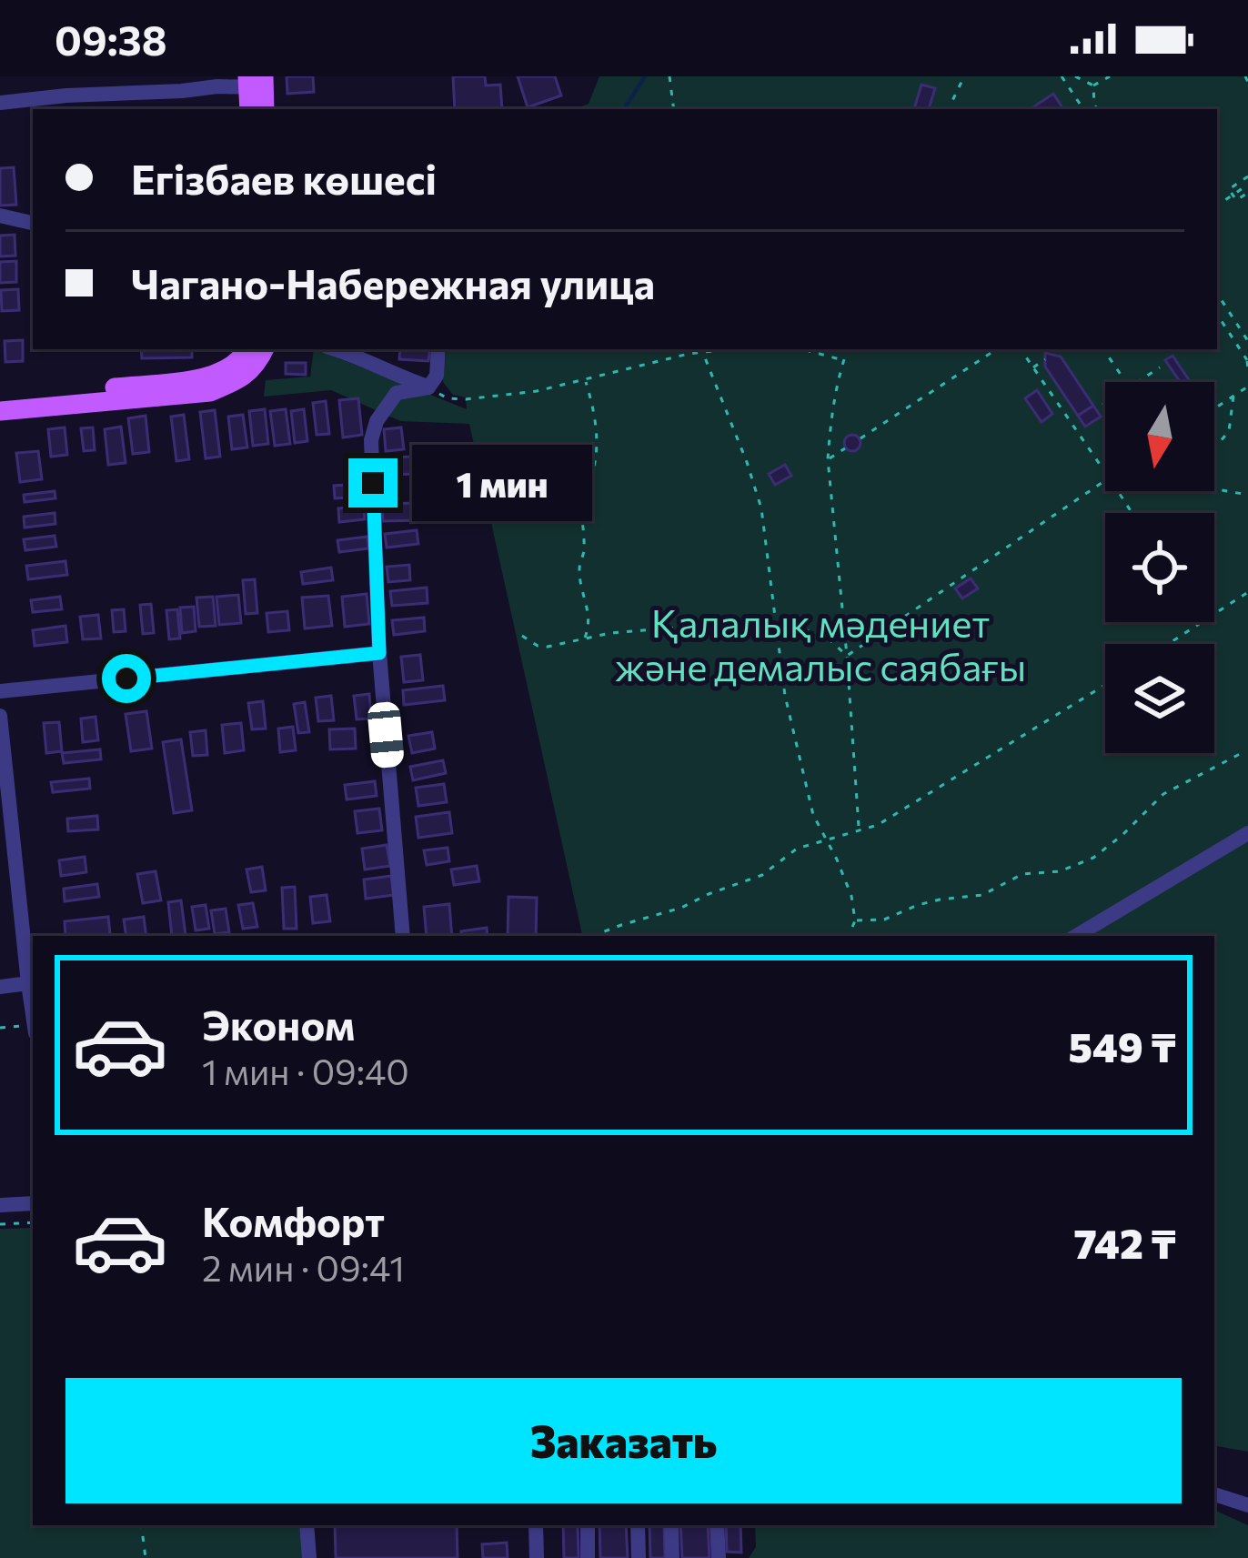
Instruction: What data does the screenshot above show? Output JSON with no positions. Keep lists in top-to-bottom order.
{
  "parks": ["Қалалық мәдениет және демалыс саябағы"],
  "north": "bottom",
  "page": {
    "status": "09:38",
    "banner": ["Егізбаев көшесі", "Чагано-Набережная улица"],
    "bubble": "1 мин",
    "list": [
      {
        "name": "Эконом",
        "note": "1 мин · 09:40",
        "value": "549 ₸"
      },
      {
        "name": "Комфорт",
        "note": "2 мин · 09:41",
        "value": "742 ₸"
      }
    ],
    "buttons": "Заказать"
  }
}
